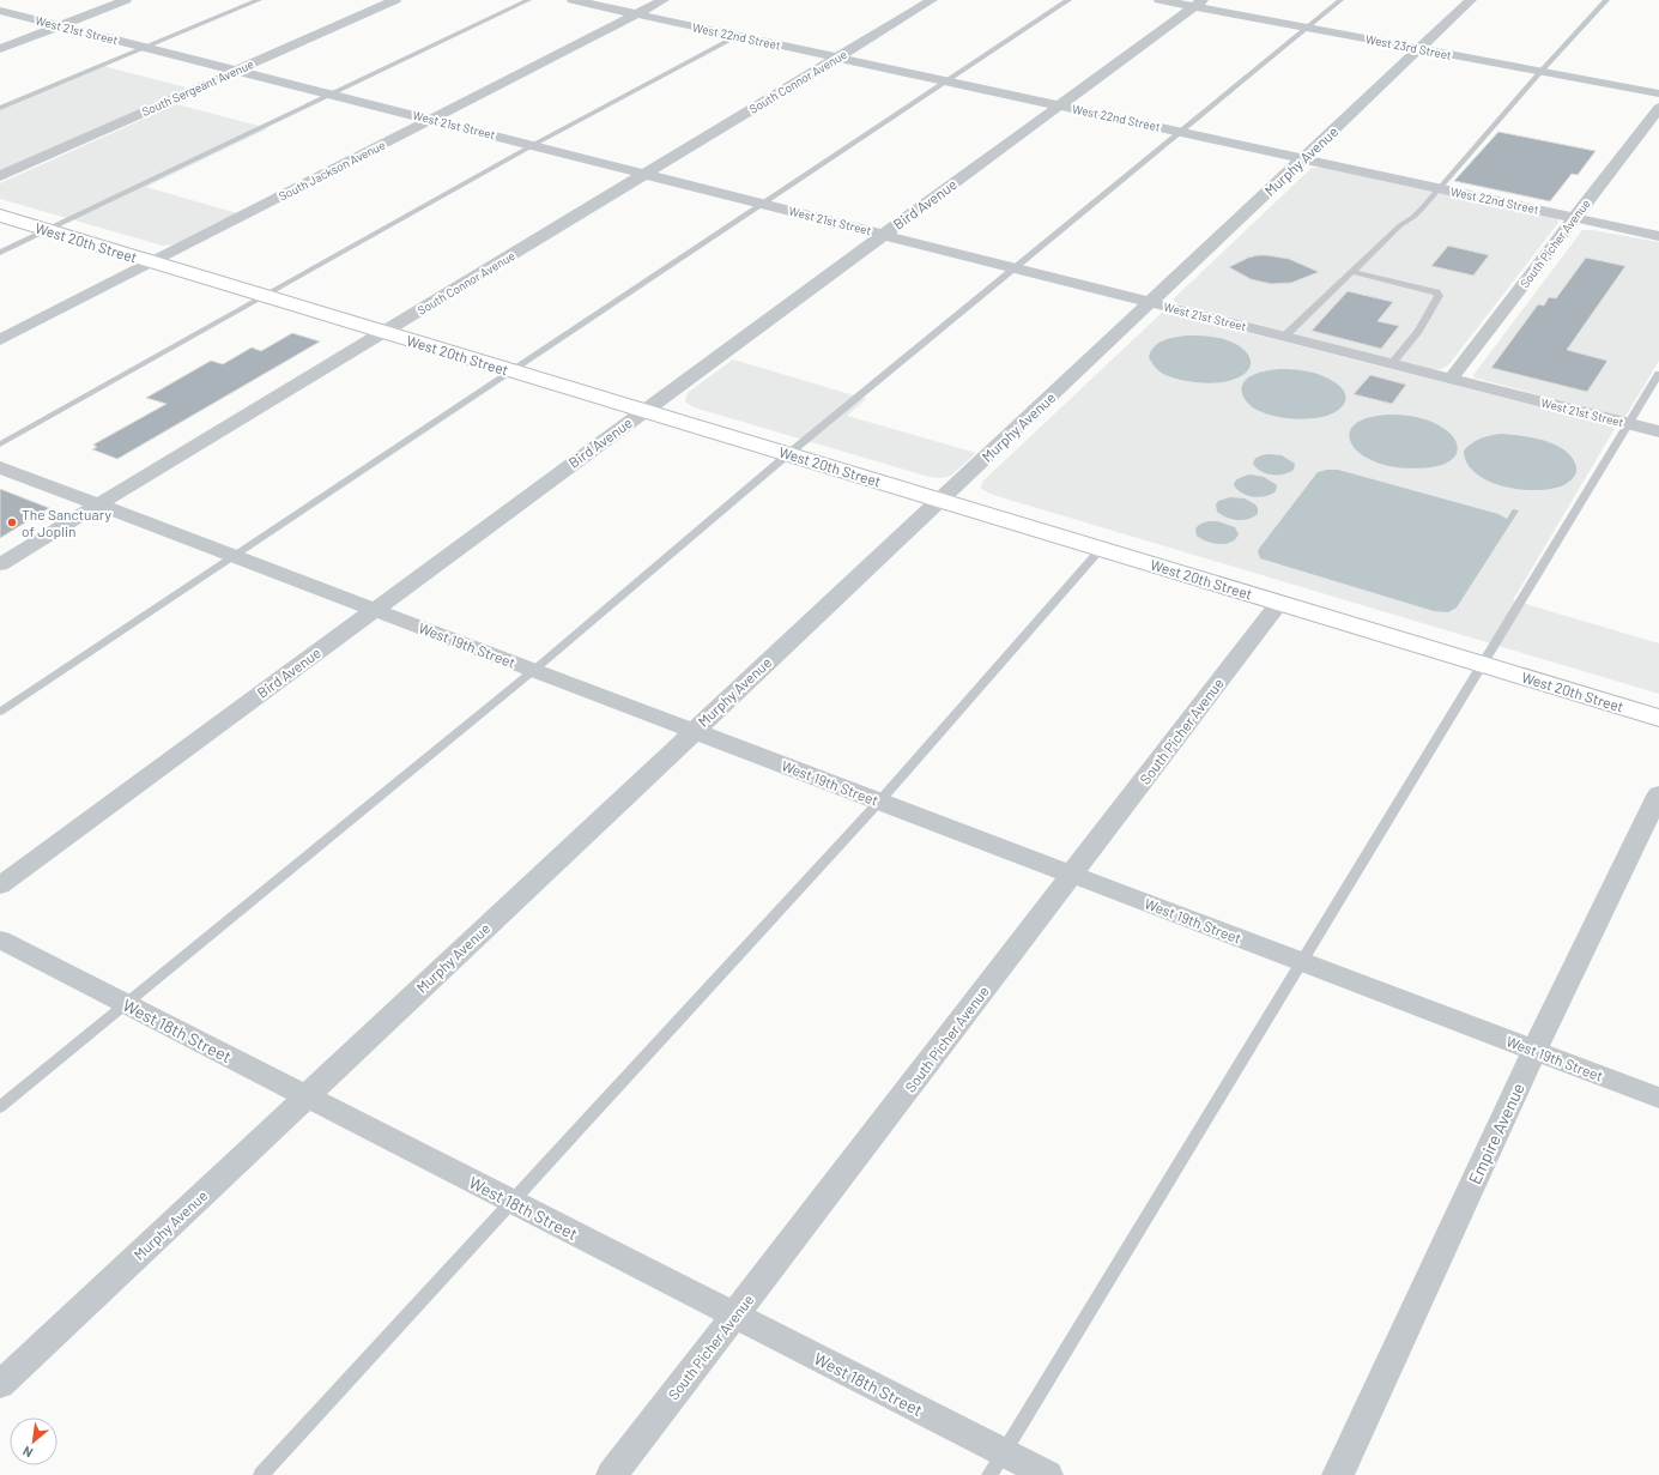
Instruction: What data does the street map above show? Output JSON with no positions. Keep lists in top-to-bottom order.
{
  "streets": {
    "main road": ["West 20th Street"],
    "street": [
      "West 21st Street",
      "West 22nd Street",
      "West 23rd Street",
      "South Connor Avenue",
      "South Sergeant Avenue",
      "Murphy Avenue",
      "South Jackson Avenue",
      "Bird Avenue",
      "South Picher Avenue",
      "West 19th Street",
      "West 18th Street",
      "Empire Avenue"
    ]
  },
  "crossings": [
    ["West 21st Street", "South Connor Avenue"],
    ["West 21st Street", "South Sergeant Avenue"],
    ["West 21st Street", "Murphy Avenue"],
    ["West 21st Street", "South Jackson Avenue"],
    ["West 21st Street", "Bird Avenue"],
    ["West 21st Street", "South Picher Avenue"],
    ["West 22nd Street", "South Connor Avenue"],
    ["West 22nd Street", "Murphy Avenue"],
    ["West 22nd Street", "South Jackson Avenue"],
    ["West 22nd Street", "Bird Avenue"],
    ["West 22nd Street", "South Picher Avenue"],
    ["West 23rd Street", "Murphy Avenue"],
    ["West 23rd Street", "Bird Avenue"],
    ["South Connor Avenue", "West 20th Street"],
    ["South Connor Avenue", "West 19th Street"],
    ["Murphy Avenue", "West 20th Street"],
    ["Murphy Avenue", "West 19th Street"],
    ["Murphy Avenue", "West 18th Street"],
    ["South Jackson Avenue", "West 20th Street"],
    ["Bird Avenue", "West 20th Street"],
    ["Bird Avenue", "West 19th Street"],
    ["West 20th Street", "South Picher Avenue"],
    ["South Picher Avenue", "West 19th Street"],
    ["South Picher Avenue", "West 18th Street"],
    ["West 19th Street", "Empire Avenue"]
  ],
  "places": ["The Sanctuary of Joplin"],
  "north": "bottom left"
}
